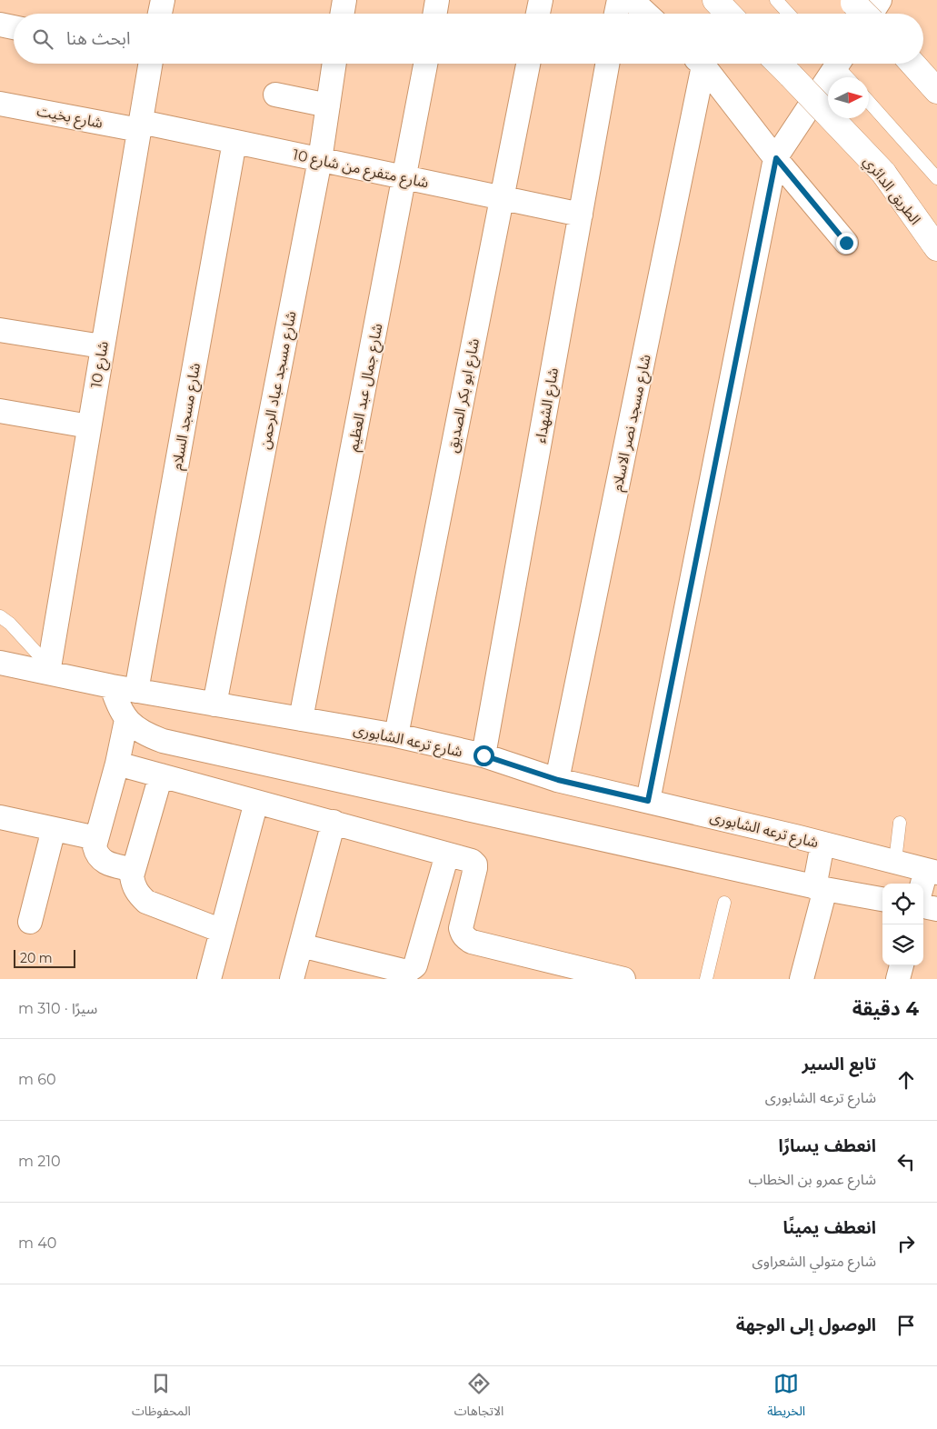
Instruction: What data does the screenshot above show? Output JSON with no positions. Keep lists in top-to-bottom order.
{
  "streets": {
    "highway": ["الطريق الدائري"],
    "street": [
      "شارع بخيت",
      "شارع متفرع من شارع 10",
      "شارع 10",
      "شارع مسجد عباد الرحمن",
      "شارع جمال عبد العظيم",
      "شارع ابو بكر الصديق",
      "شارع الشهداء",
      "شارع مسجد السلام",
      "شارع مسجد نصر الاسلام",
      "شارع ترعه الشابورى"
    ]
  },
  "crossings": [
    ["شارع بخيت", "شارع متفرع من شارع 10"],
    ["شارع بخيت", "شارع 10"],
    ["شارع متفرع من شارع 10", "شارع 10"],
    ["شارع متفرع من شارع 10", "شارع مسجد عباد الرحمن"],
    ["شارع متفرع من شارع 10", "شارع جمال عبد العظيم"],
    ["شارع متفرع من شارع 10", "شارع ابو بكر الصديق"],
    ["شارع متفرع من شارع 10", "شارع الشهداء"],
    ["شارع متفرع من شارع 10", "شارع مسجد السلام"],
    ["شارع 10", "شارع ترعه الشابورى"],
    ["شارع مسجد عباد الرحمن", "شارع ترعه الشابورى"],
    ["شارع جمال عبد العظيم", "شارع ترعه الشابورى"],
    ["شارع ابو بكر الصديق", "شارع ترعه الشابورى"],
    ["شارع الشهداء", "شارع ترعه الشابورى"],
    ["شارع مسجد السلام", "شارع ترعه الشابورى"],
    ["شارع مسجد نصر الاسلام", "شارع ترعه الشابورى"]
  ],
  "scale_bar": "20 m",
  "north": "right",
  "page": {
    "search": "ابحث هنا",
    "scale": "20 m",
    "heading": ["4 دقيقة", "سيرًا · 310 m"],
    "list": [
      ["تابع السير", "شارع ترعه الشابورى", "60 m"],
      ["انعطف يسارًا", "شارع عمرو بن الخطاب", "210 m"],
      ["انعطف يمينًا", "شارع متولي الشعراوى", "40 m"],
      "الوصول إلى الوجهة"
    ],
    "nav": ["الخريطة", "الاتجاهات", "المحفوظات"]
  }
}
